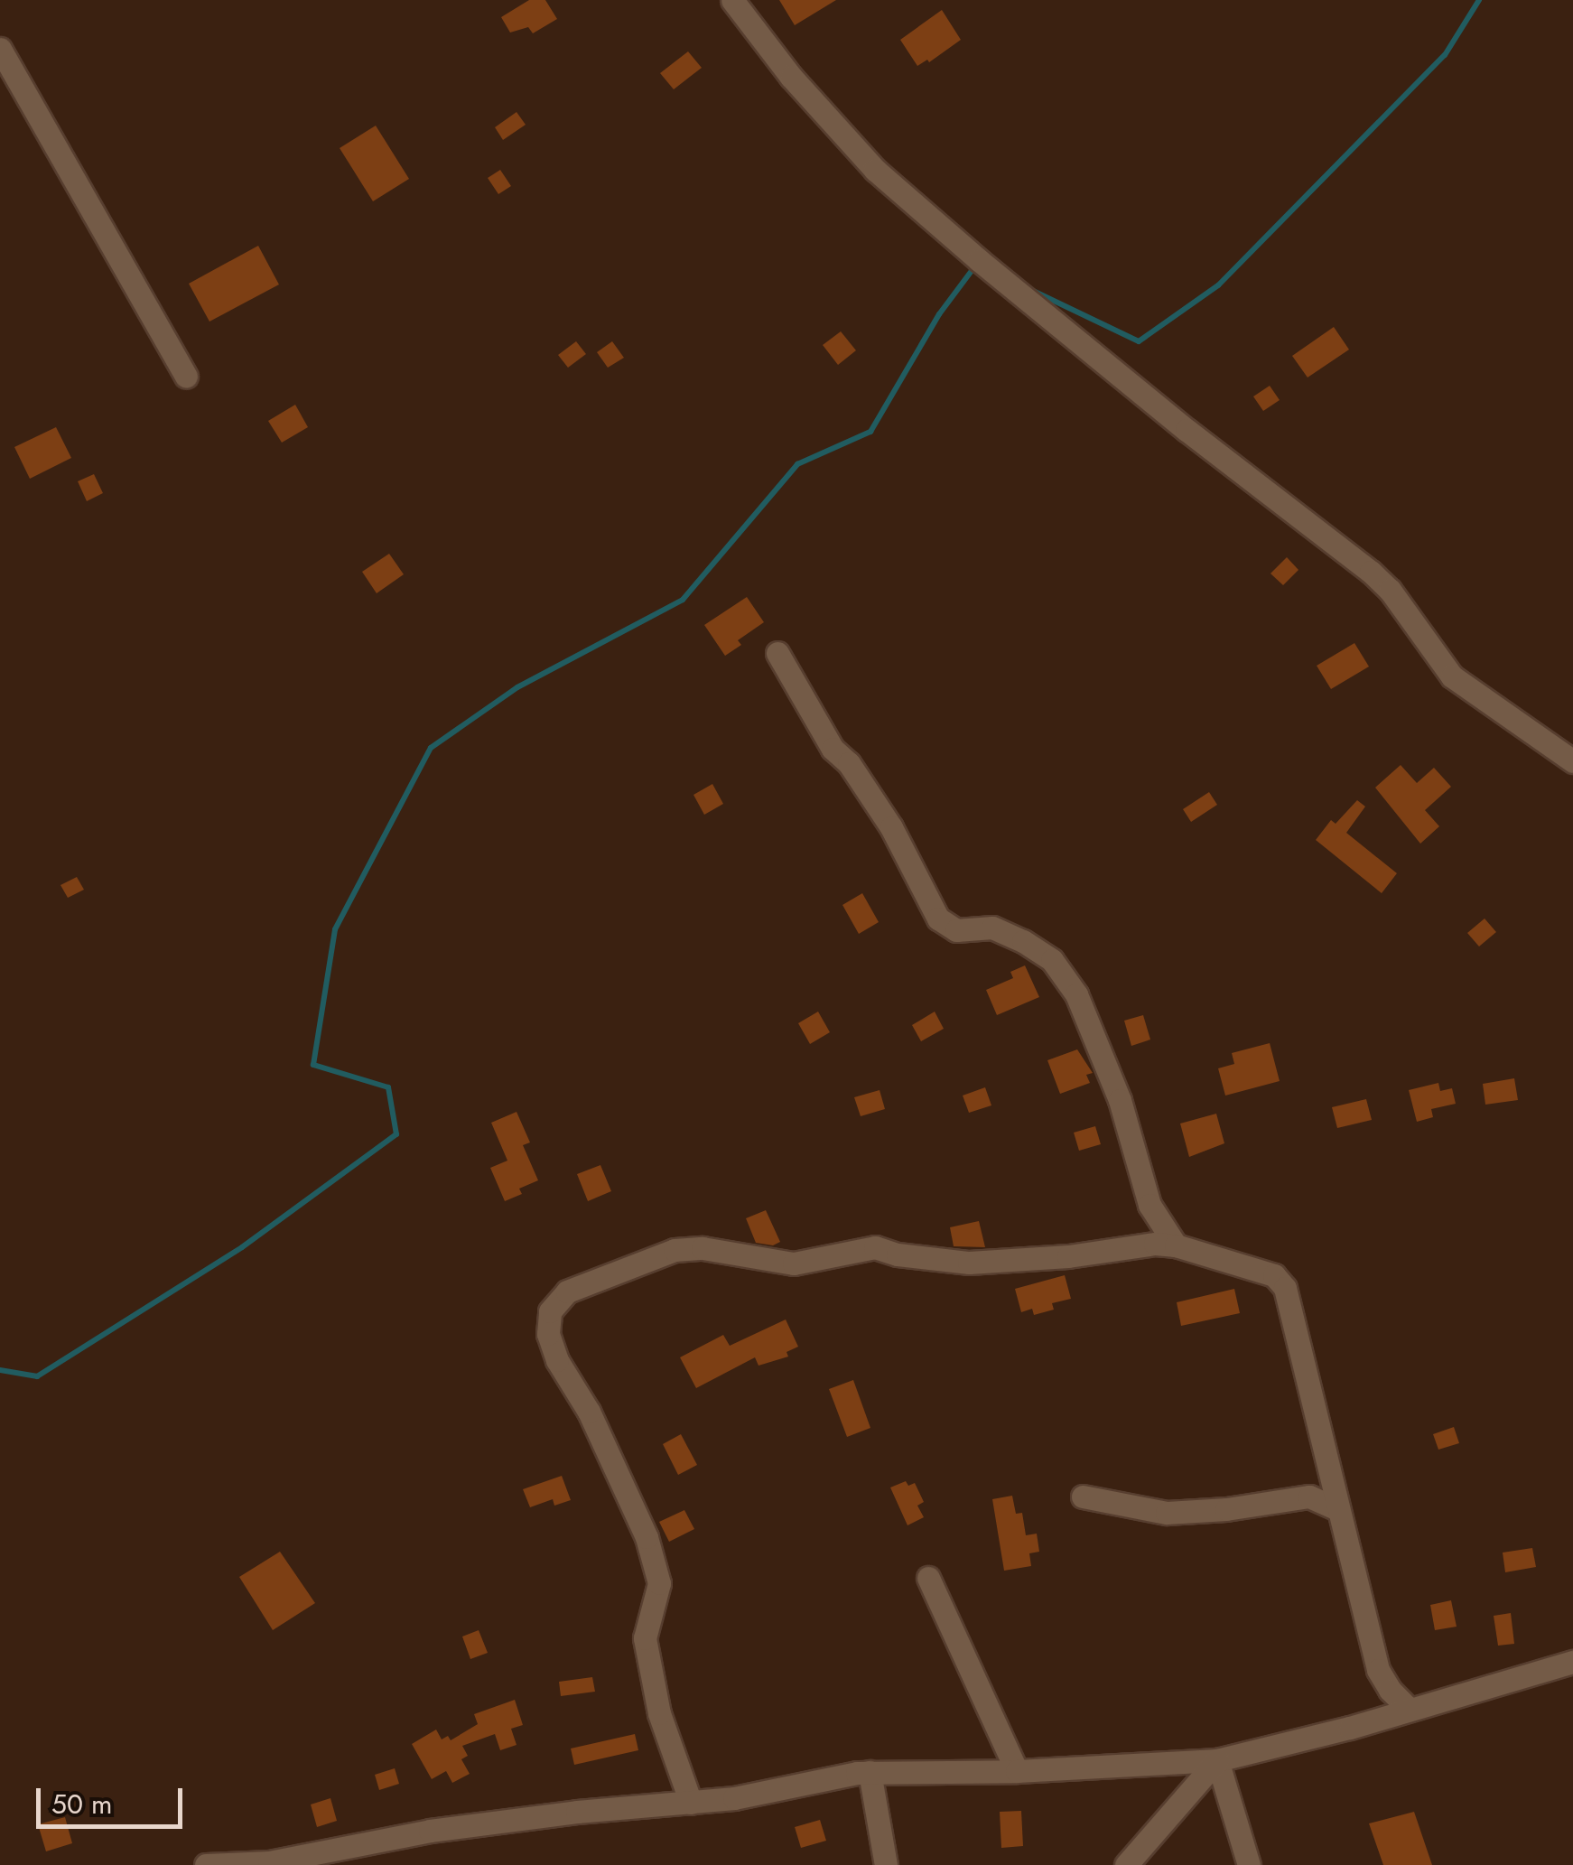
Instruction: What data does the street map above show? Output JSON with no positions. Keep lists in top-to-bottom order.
{
  "scale_bar": "50 m"
}
